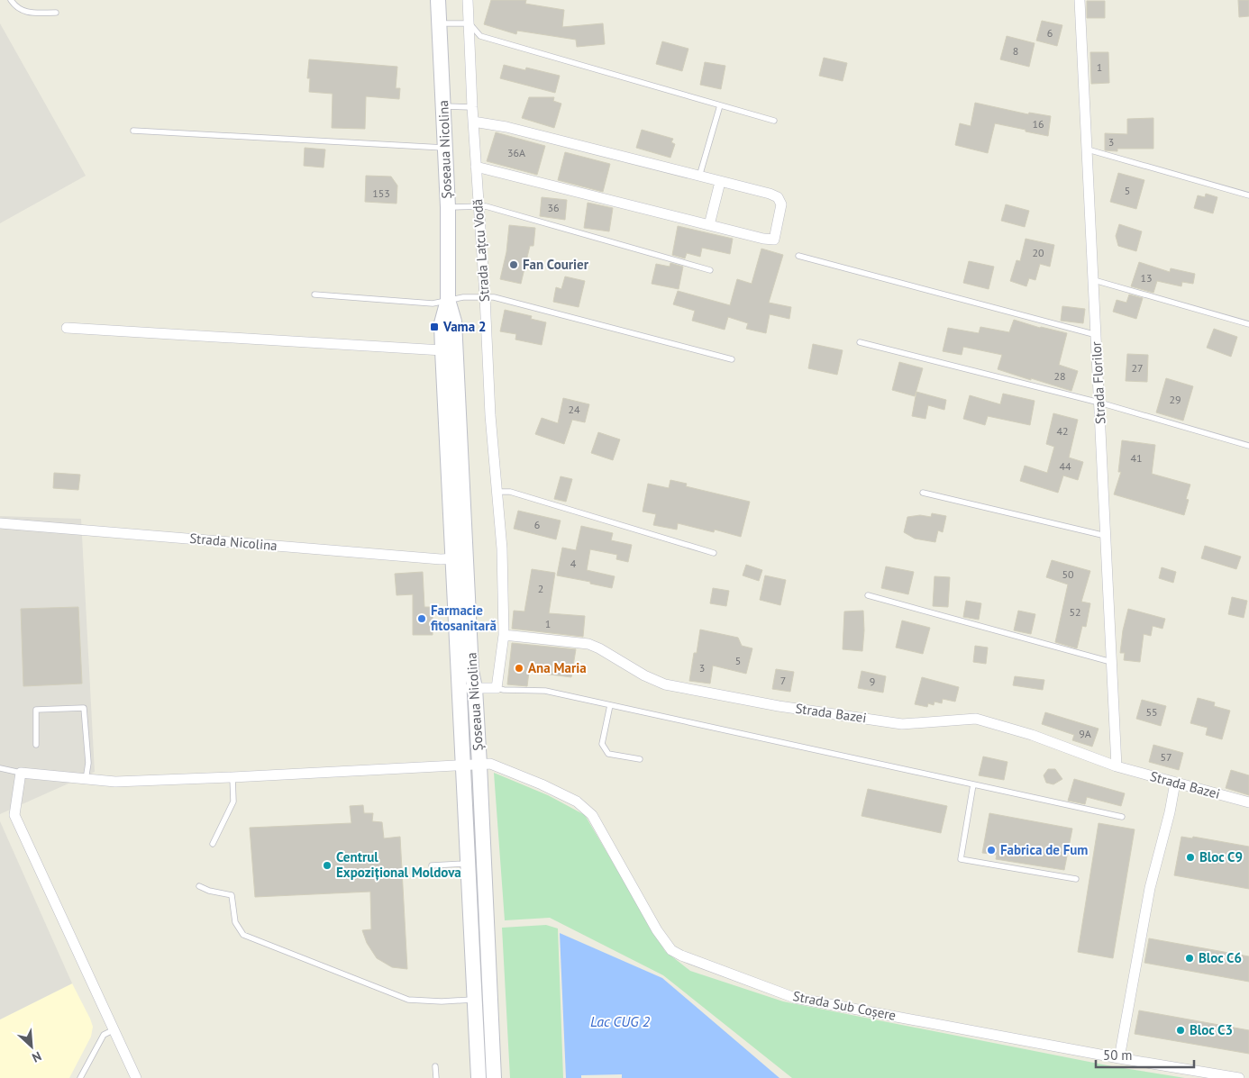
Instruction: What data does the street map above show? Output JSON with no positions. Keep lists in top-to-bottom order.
{
  "streets": {
    "main road": ["Șoseaua Nicolina"],
    "street": [
      "Strada Lațcu Vodă",
      "Strada Florilor",
      "Strada Nicolina",
      "Strada Bazei",
      "Strada Sub Coșere"
    ]
  },
  "crossings": [
    ["Șoseaua Nicolina", "Strada Nicolina"],
    ["Șoseaua Nicolina", "Strada Sub Coșere"],
    ["Strada Lațcu Vodă", "Strada Bazei"],
    ["Strada Florilor", "Strada Bazei"]
  ],
  "water": ["Lac CUG 2"],
  "places": {
    "other": [
      "Fan Courier",
      "Farmacie fitosanitară",
      "Ana Maria",
      "Fabrica de Fum",
      "Bloc C9",
      "Centrul Expozițional Moldova",
      "Bloc C6",
      "Bloc C3"
    ],
    "transit": ["Vama 2"]
  },
  "house_numbers": [
    "6",
    "8",
    "1",
    "16",
    "3",
    "36A",
    "5",
    "153",
    "36",
    "20",
    "13",
    "27",
    "28",
    "29",
    "24",
    "42",
    "41",
    "44",
    "6",
    "4",
    "50",
    "2",
    "52",
    "1",
    "5",
    "3",
    "7",
    "9",
    "55",
    "9A",
    "57"
  ],
  "scale_bar": "50 m",
  "north": "bottom right"
}
